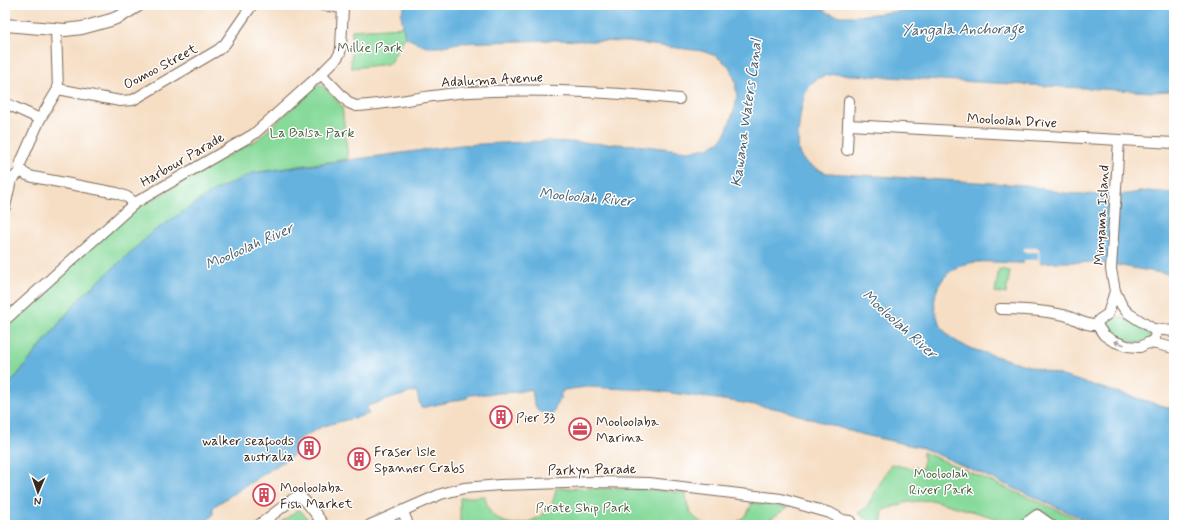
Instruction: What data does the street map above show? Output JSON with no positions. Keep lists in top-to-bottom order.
{
  "streets": {
    "street": [
      "Oomoo Street",
      "Adaluma Avenue",
      "Mooloolah Drive",
      "Harbour Parade",
      "Minyama Island",
      "Parkyn Parade"
    ]
  },
  "crossings": [
    ["Adaluma Avenue", "Harbour Parade"],
    ["Mooloolah Drive", "Minyama Island"]
  ],
  "water": ["Yangala Anchorage", "Kawana Waters Canal", "Mooloolah River"],
  "parks": [
    "Millie Park",
    "La Balsa Park",
    "Mooloolah River Park",
    "Pirate Ship Park"
  ],
  "places": {
    "building": [
      "Pier 33",
      "walker seafoods australia",
      "Fraser Isle Spanner Crabs",
      "Mooloolaba Fish Market"
    ],
    "office": ["Mooloolaba Marina"]
  },
  "north": "bottom"
}
